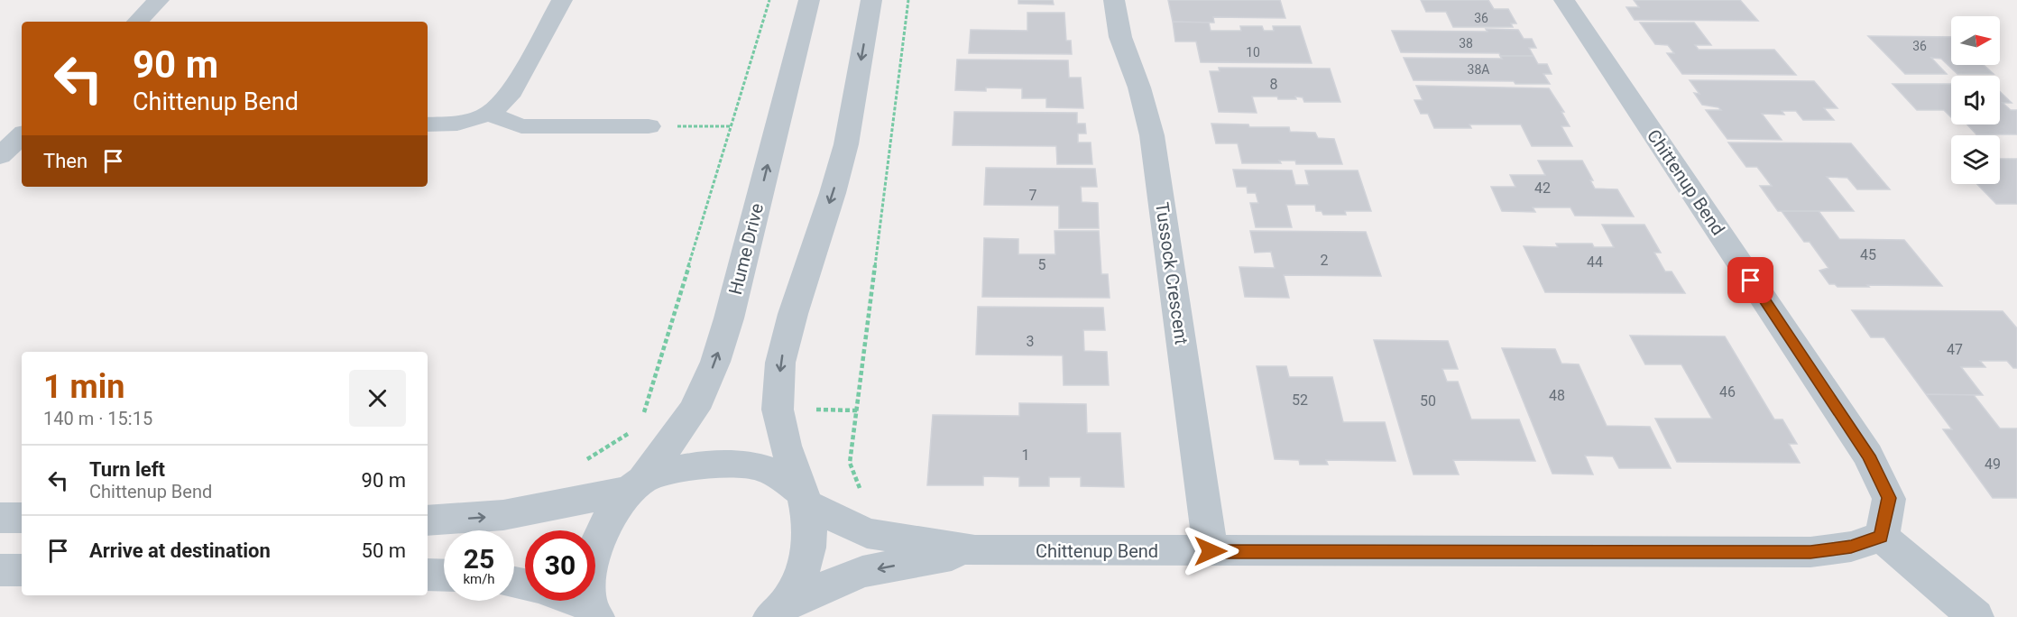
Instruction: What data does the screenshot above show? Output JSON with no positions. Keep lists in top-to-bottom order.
{
  "streets": {
    "street": ["Chittenup Bend", "Hume Drive", "Tussock Crescent"]
  },
  "crossings": [
    ["Chittenup Bend", "Hume Drive"],
    ["Chittenup Bend", "Tussock Crescent"]
  ],
  "house_numbers": [
    "36",
    "38",
    "36",
    "10",
    "38A",
    "8",
    "42",
    "7",
    "45",
    "2",
    "44",
    "5",
    "3",
    "47",
    "46",
    "48",
    "52",
    "50",
    "1",
    "49"
  ],
  "north": "right",
  "page": {
    "turn": ["90 m", "Chittenup Bend"],
    "then": "Then",
    "heading": ["1 min", "140 m · 15:15"],
    "list": [
      {
        "name": "Turn left",
        "note": "Chittenup Bend",
        "value": "90 m"
      },
      {
        "name": "Arrive at destination",
        "value": "50 m"
      }
    ],
    "speed": "25 km/h",
    "limit": "30"
  }
}
